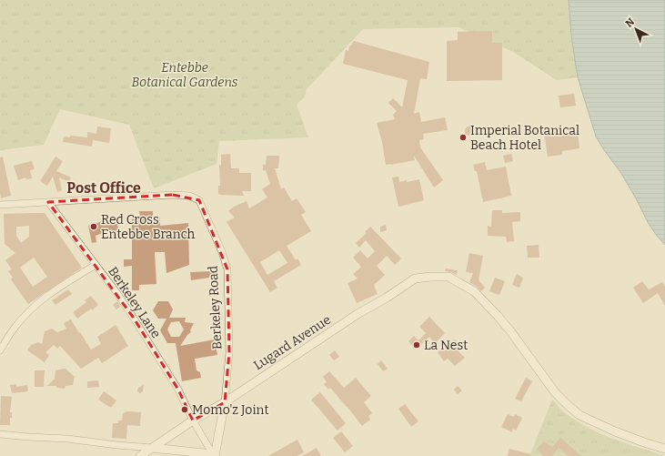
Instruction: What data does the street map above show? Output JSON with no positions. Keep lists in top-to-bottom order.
{
  "streets": {
    "street": ["Berkeley Lane", "Berkeley Road", "Lugard Avenue"]
  },
  "crossings": [
    ["Berkeley Lane", "Berkeley Road"],
    ["Berkeley Lane", "Lugard Avenue"],
    ["Berkeley Road", "Lugard Avenue"]
  ],
  "districts": ["Post Office"],
  "parks": ["Entebbe Botanical Gardens"],
  "places": [
    "Imperial Botanical Beach Hotel",
    "Red Cross Entebbe Branch",
    "La Nest",
    "Momo'z Joint"
  ],
  "north": "top left"
}
